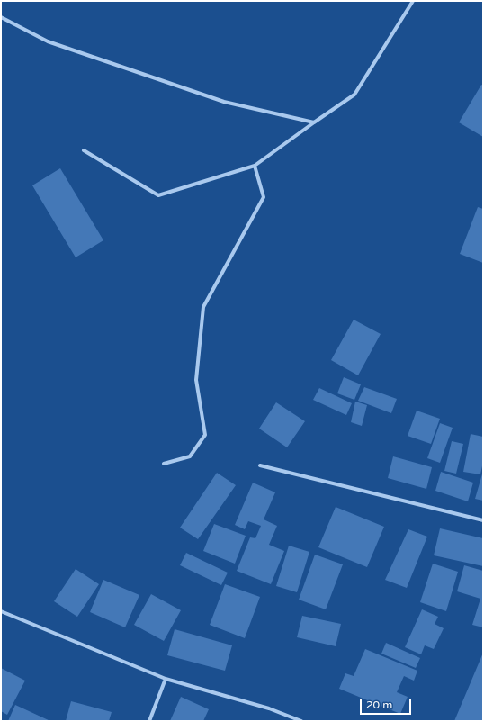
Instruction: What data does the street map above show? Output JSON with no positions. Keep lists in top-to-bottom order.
{
  "scale_bar": "20 m"
}
